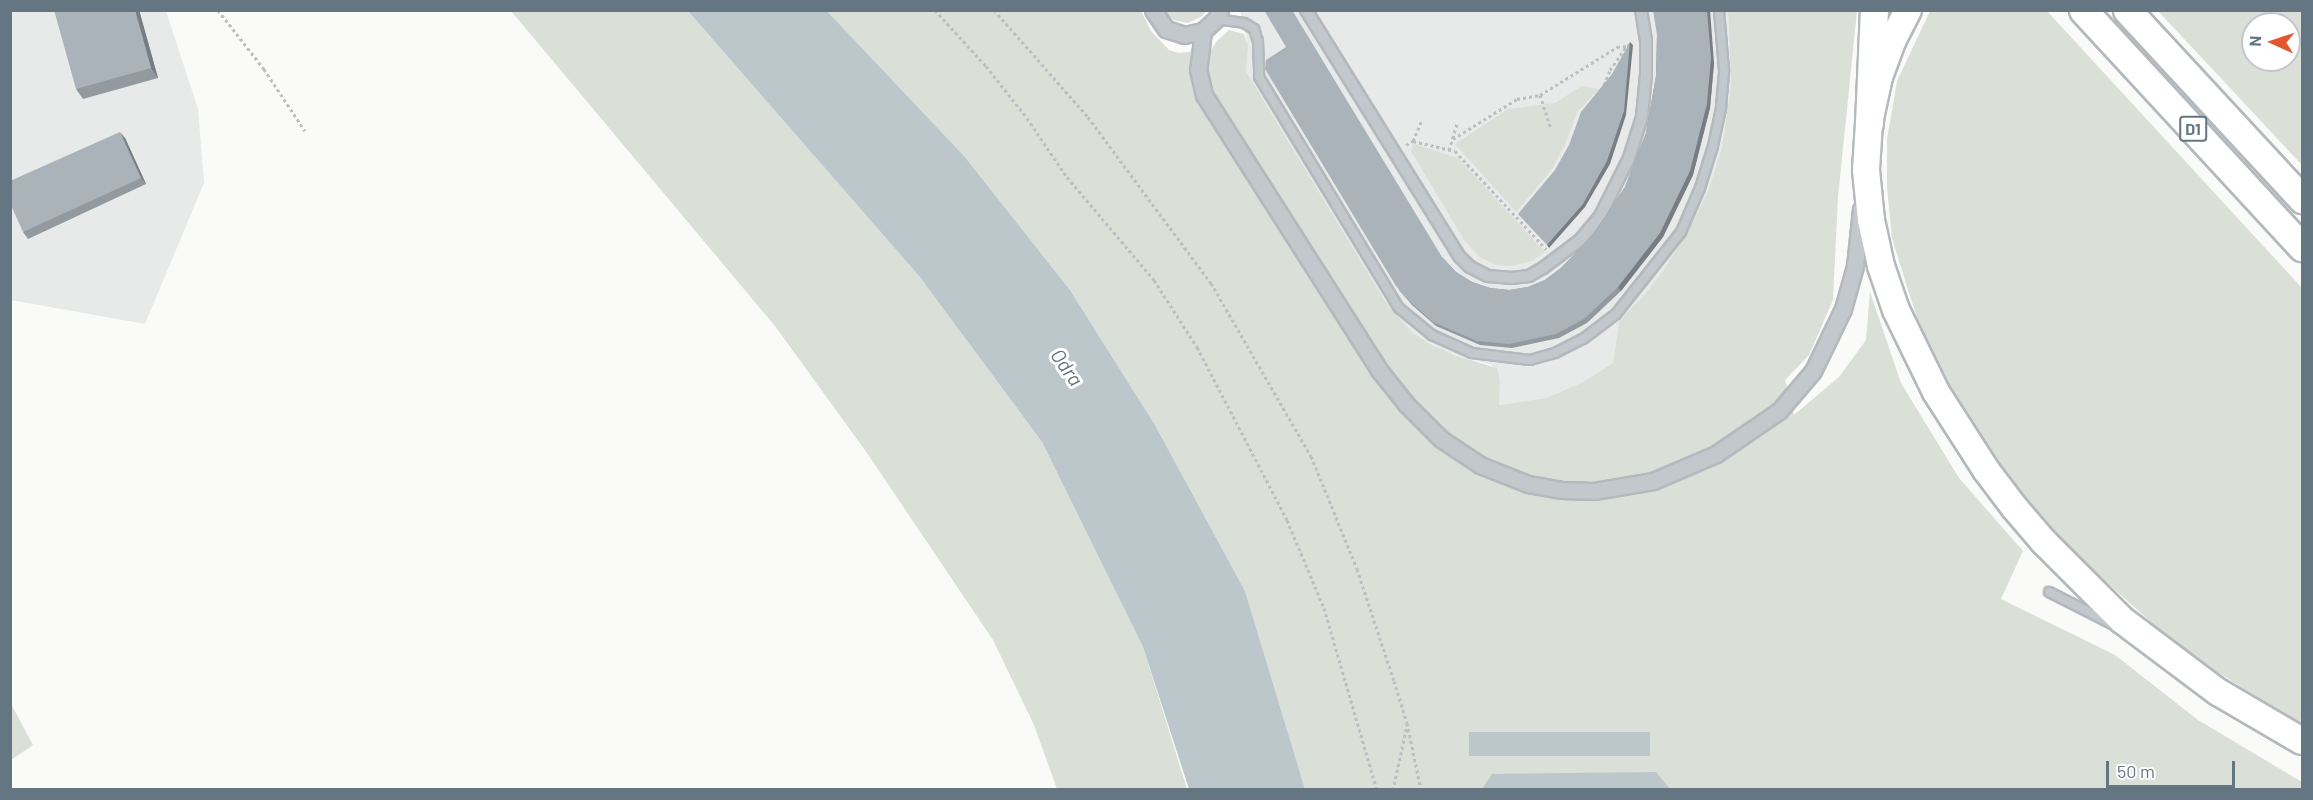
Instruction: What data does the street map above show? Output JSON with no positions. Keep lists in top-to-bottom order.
{
  "streets": {
    "highway": ["D1"]
  },
  "water": ["Odra"],
  "scale_bar": "50 m",
  "north": "left"
}
